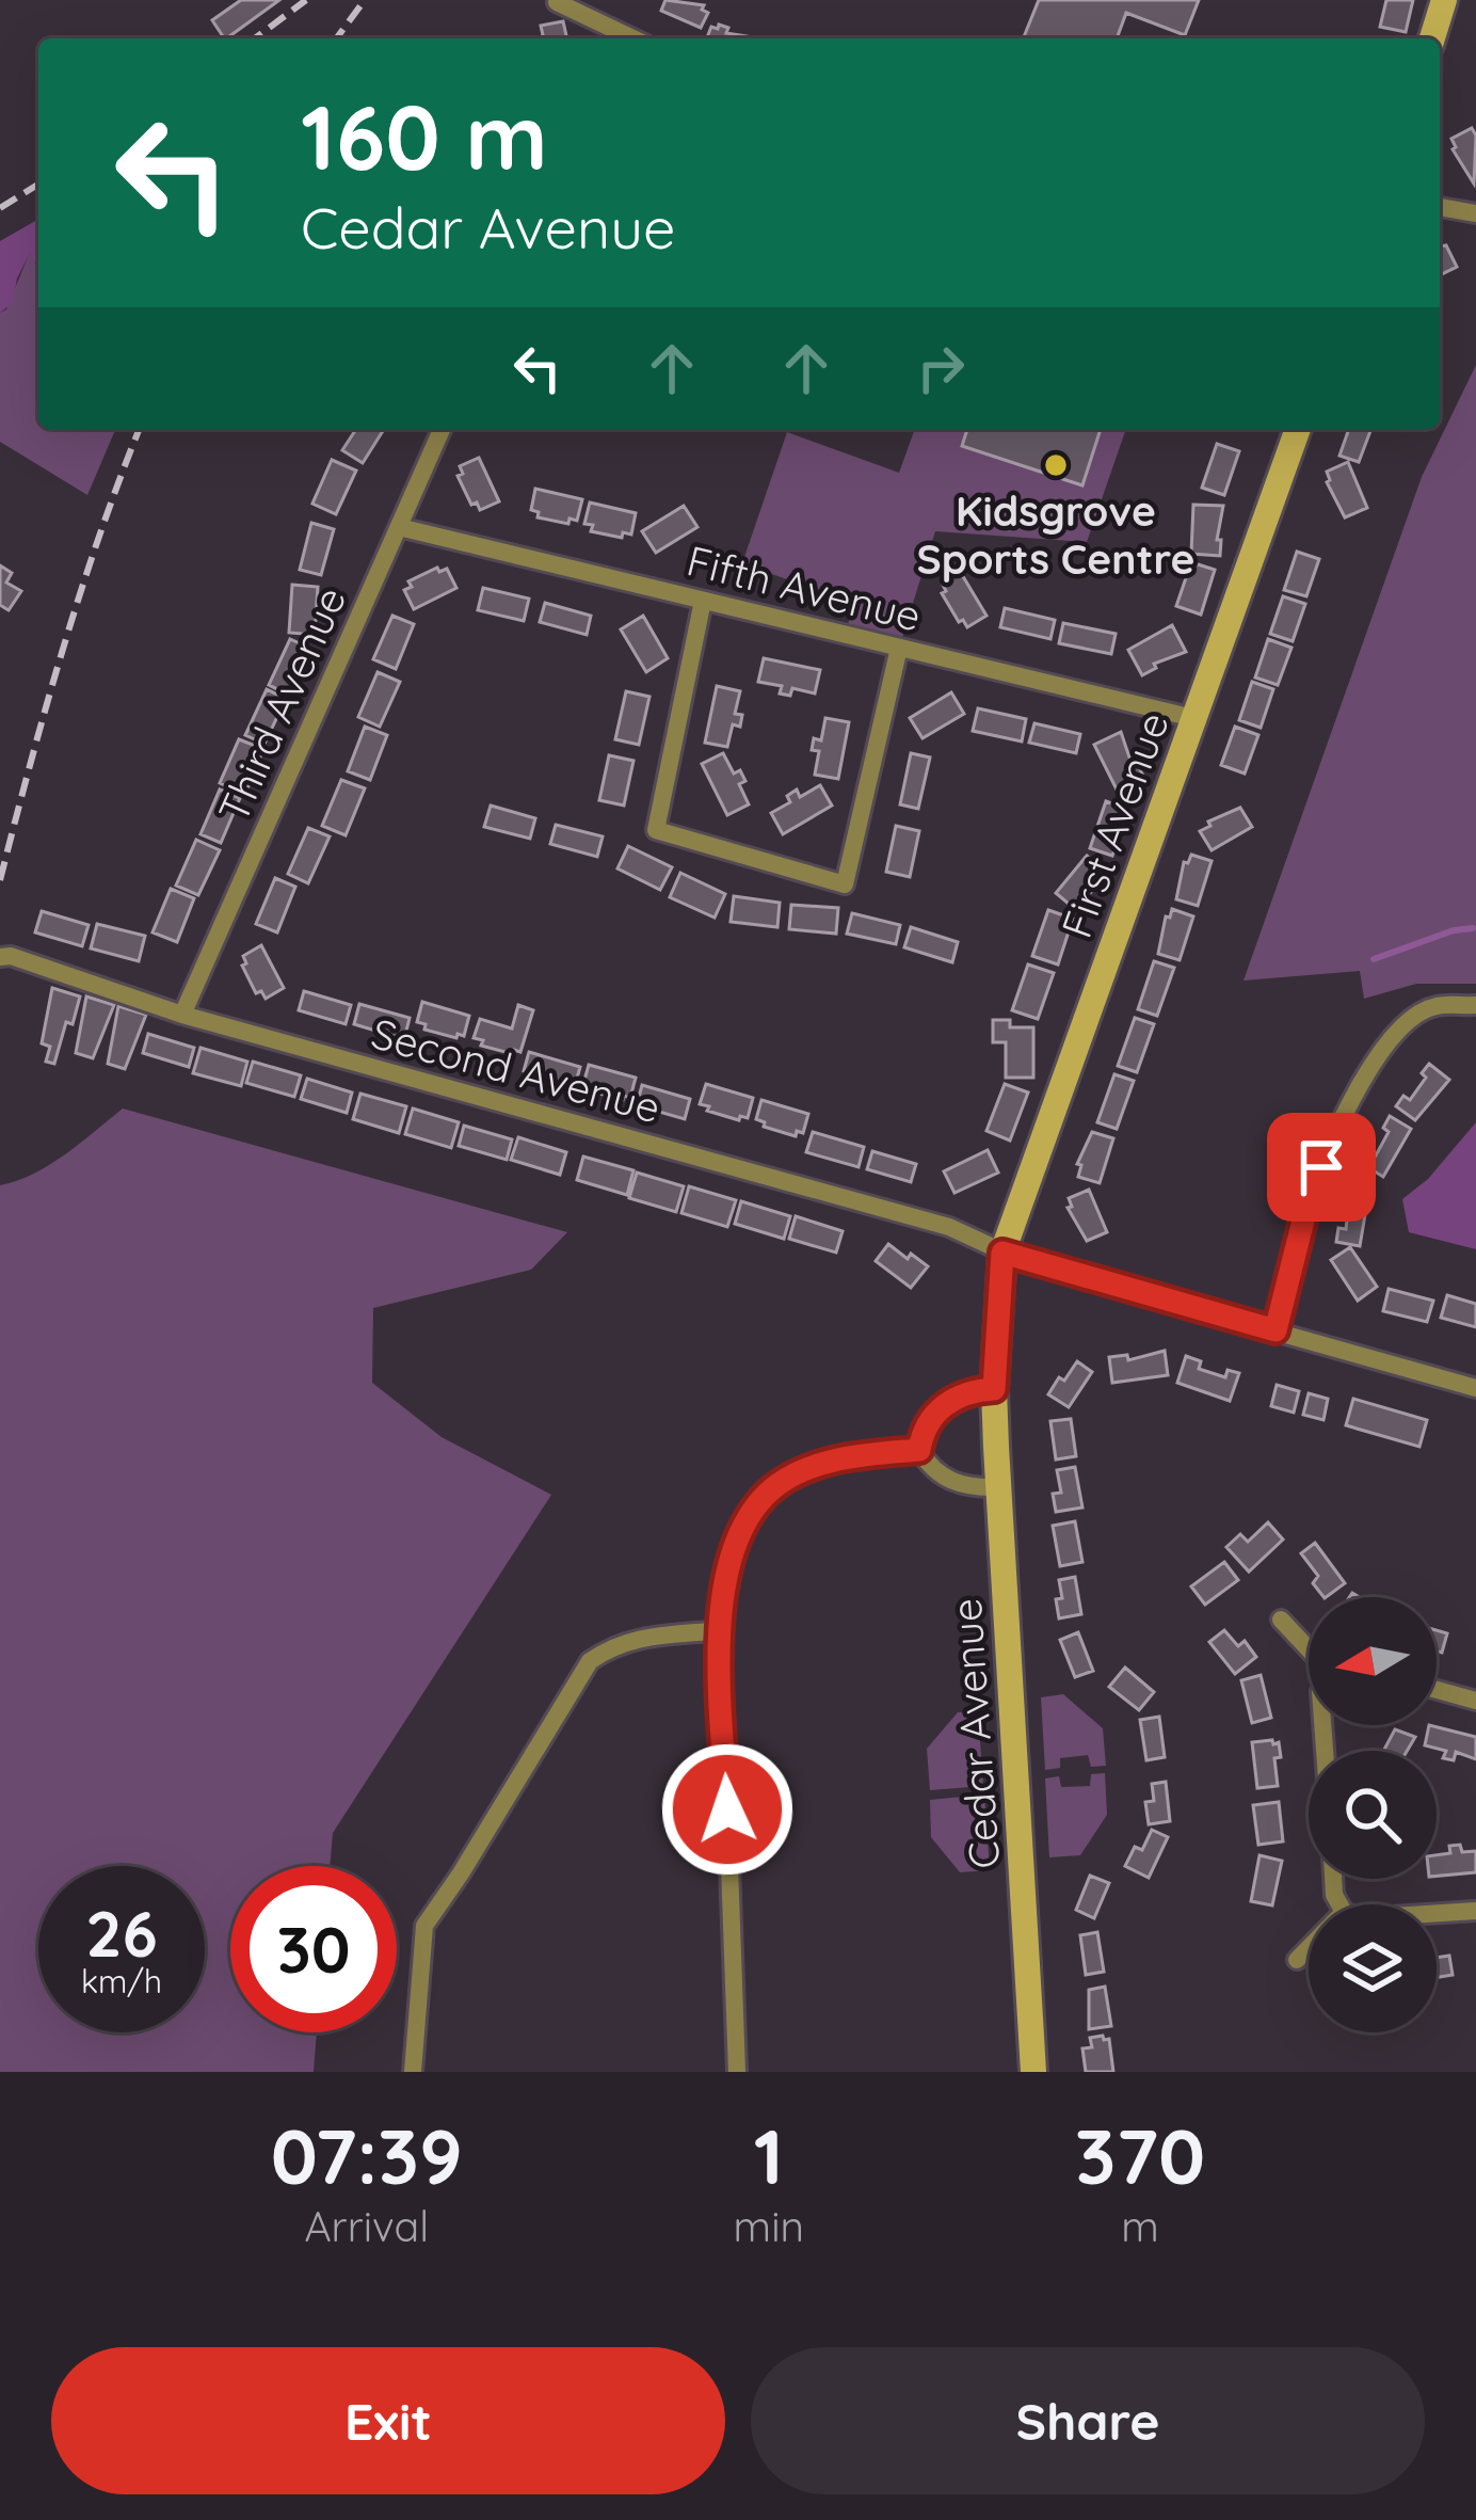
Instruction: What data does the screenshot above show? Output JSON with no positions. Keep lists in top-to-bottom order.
{
  "streets": {
    "main road": ["First Avenue", "Cedar Avenue"],
    "street": ["Fifth Avenue", "Third Avenue", "Second Avenue"]
  },
  "crossings": [
    ["Fifth Avenue", "Third Avenue"],
    ["Fifth Avenue", "First Avenue"],
    ["Third Avenue", "Second Avenue"],
    ["First Avenue", "Second Avenue"],
    ["First Avenue", "Cedar Avenue"],
    ["Second Avenue", "Cedar Avenue"]
  ],
  "places": ["Kidsgrove Sports Centre"],
  "north": "left",
  "page": {
    "turn": ["160 m", "Cedar Avenue"],
    "speed": "26 km/h",
    "limit": "30",
    "eta": [
      "07:39",
      "Arrival",
      "1",
      "min",
      "370",
      "m"
    ],
    "buttons": ["Exit", "Share"]
  }
}
